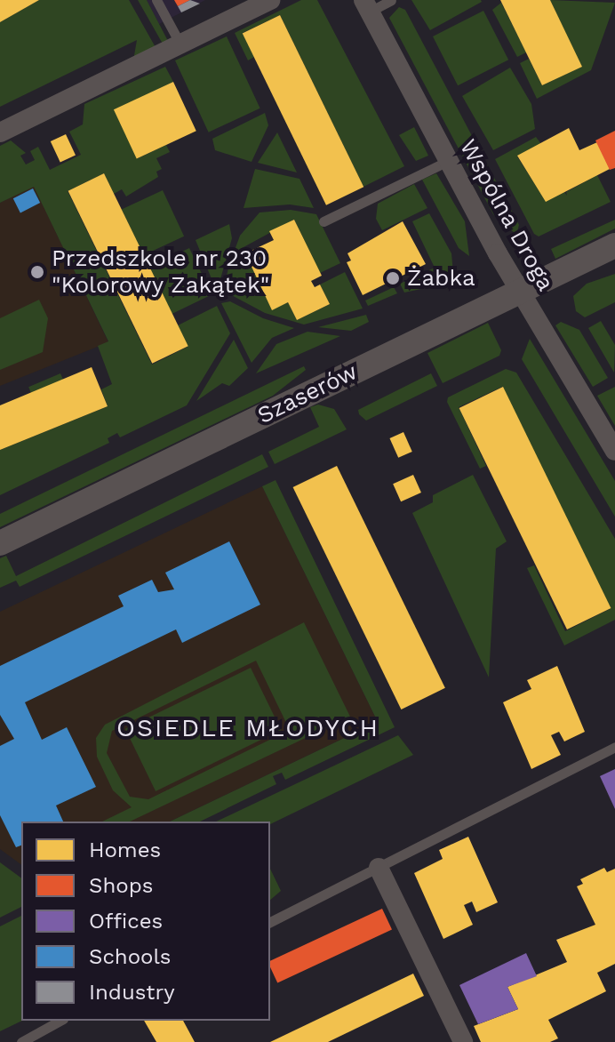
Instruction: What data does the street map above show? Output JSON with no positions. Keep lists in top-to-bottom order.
{
  "streets": {
    "street": ["Wspólna Droga", "Szaserów"]
  },
  "crossings": [
    ["Wspólna Droga", "Szaserów"]
  ],
  "districts": ["OSIEDLE MŁODYCH"],
  "places": ["Przedszkole nr 230 \"Kolorowy Zakątek\"", "Żabka"],
  "legend": [
    "Homes",
    "Shops",
    "Offices",
    "Schools",
    "Industry"
  ]
}
